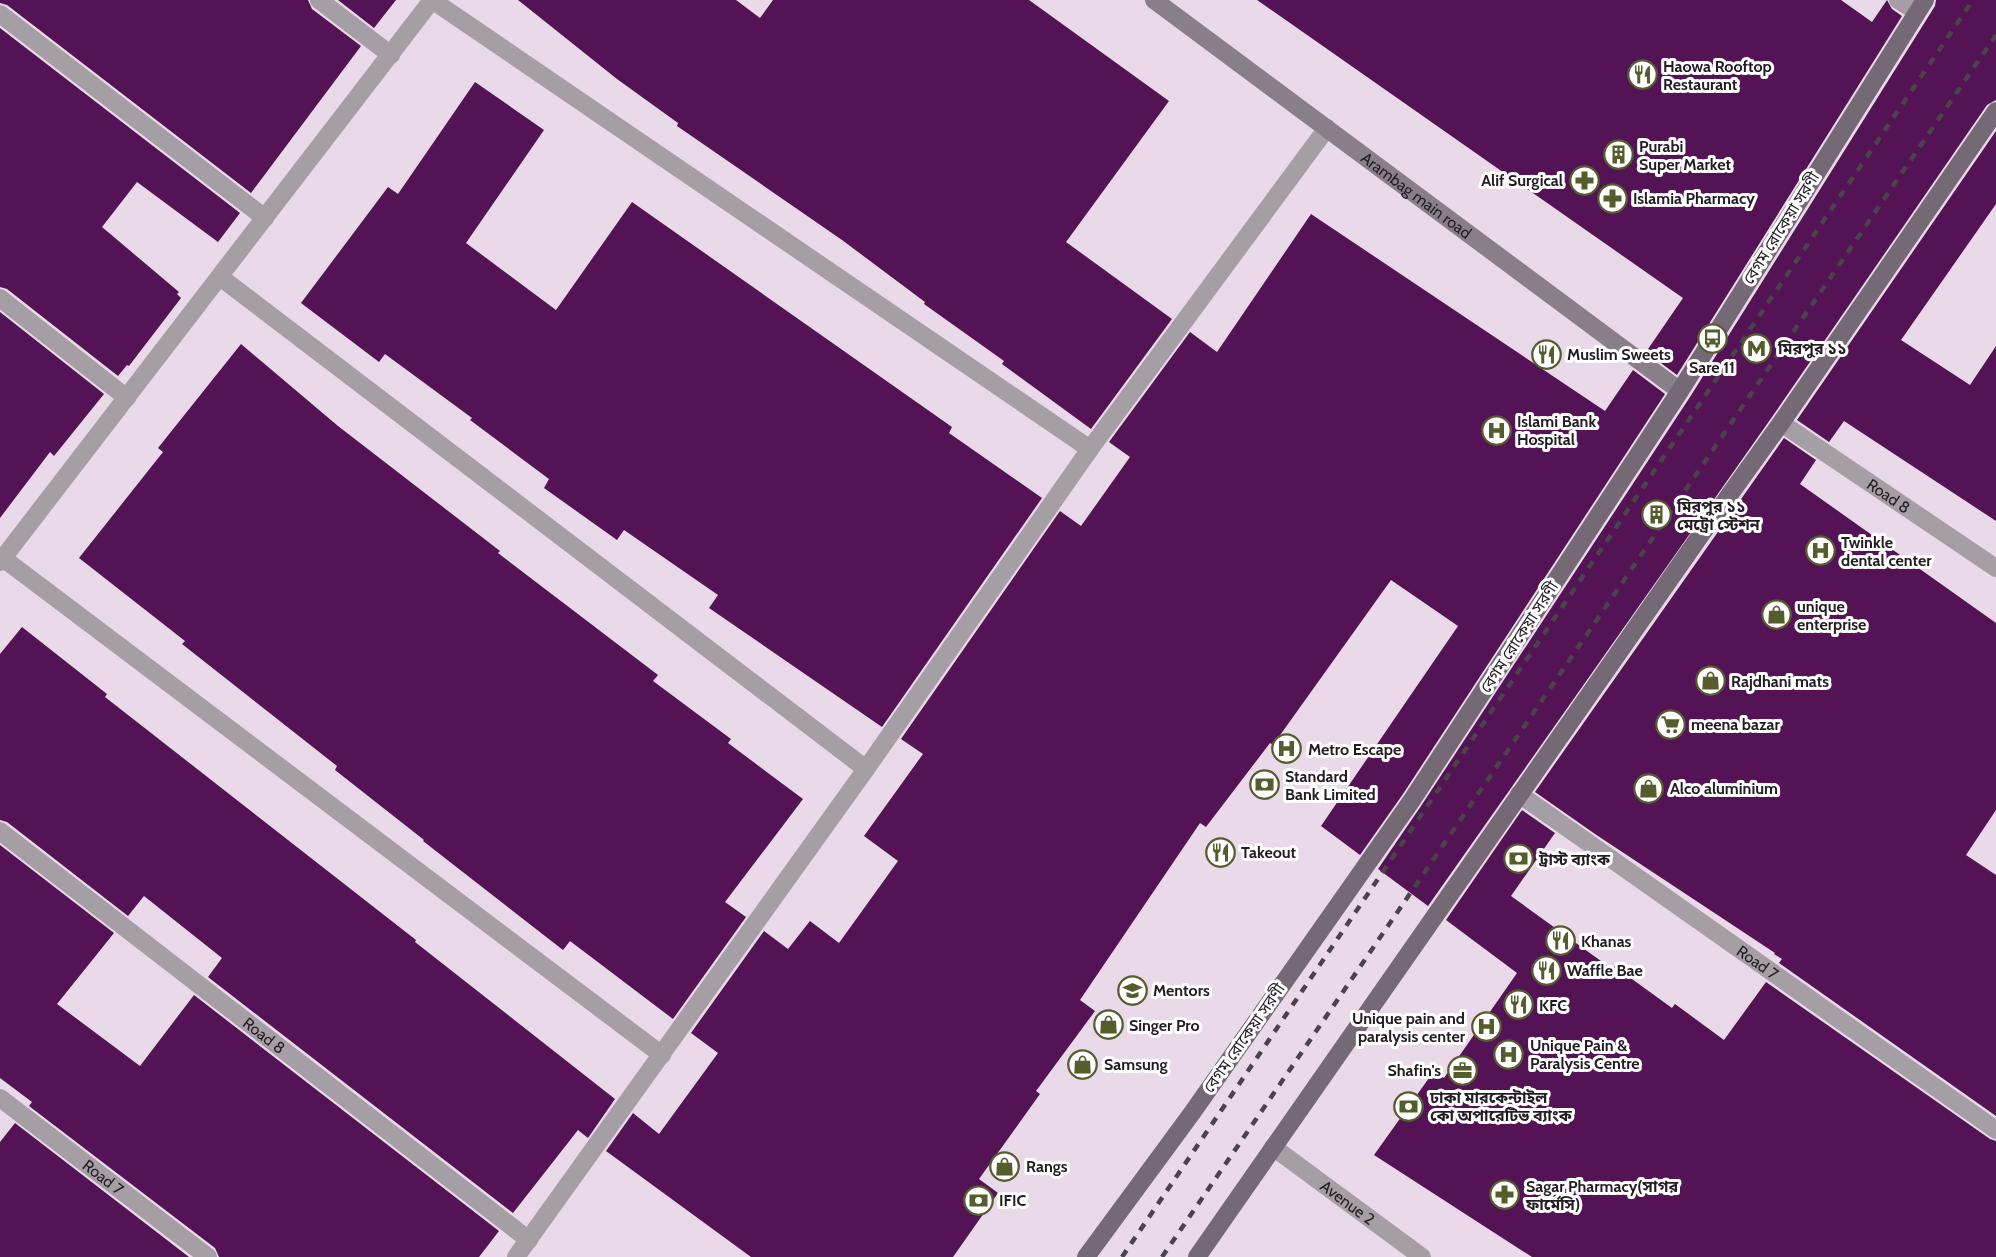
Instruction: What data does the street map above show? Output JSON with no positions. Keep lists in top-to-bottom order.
{
  "streets": {
    "main road": ["বেগম রোকেয়া সরণী"],
    "street": [
      "Arambag main road",
      "Road 8",
      "Road 7",
      "Avenue 2"
    ]
  },
  "crossings": [
    ["Arambag main road", "বেগম রোকেয়া সরণী"]
  ],
  "places": {
    "restaurant": [
      "Haowa Rooftop Restaurant",
      "Muslim Sweets",
      "Takeout",
      "Khanas",
      "Waffle Bae",
      "KFC"
    ],
    "building": ["Purabi Super Market", "মিরপুর ১১ মেট্রো স্টেশন"],
    "pharmacy": ["Alif Surgical", "Islamia Pharmacy", "Sagar Pharmacy(সাগর ফার্মেসি)"],
    "bus stop": ["Sare 11"],
    "metro station": ["মিরপুর ১১"],
    "hospital": [
      "Islami Bank Hospital",
      "Twinkle dental center",
      "Metro Escape",
      "Unique pain and paralysis center",
      "Unique Pain & Paralysis Centre"
    ],
    "shop": [
      "unique enterprise",
      "Rajdhani mats",
      "Alco aluminium",
      "Singer Pro",
      "Samsung",
      "Rangs"
    ],
    "supermarket": ["meena bazar"],
    "bank": [
      "Standard Bank Limited",
      "ট্রাস্ট ব্যাংক",
      "ঢাকা মারকেন্টাইল কো অপারেটিভ ব্যাংক",
      "IFIC"
    ],
    "school or university": ["Mentors"],
    "office": ["Shafin's"]
  }
}
